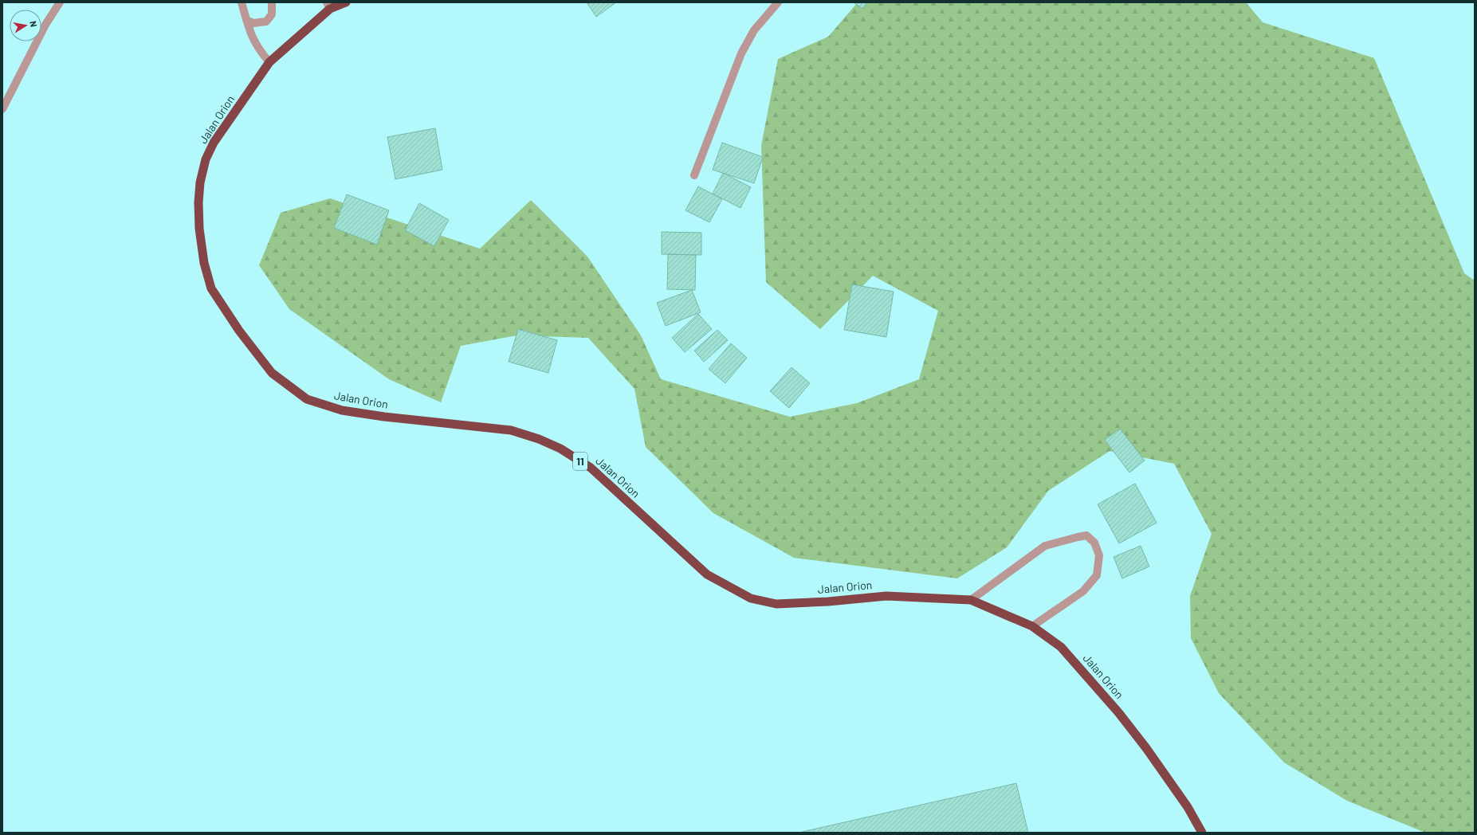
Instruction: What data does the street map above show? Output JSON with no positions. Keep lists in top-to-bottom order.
{
  "streets": {
    "highway": ["Jalan Orion", "11"]
  },
  "north": "right"
}
